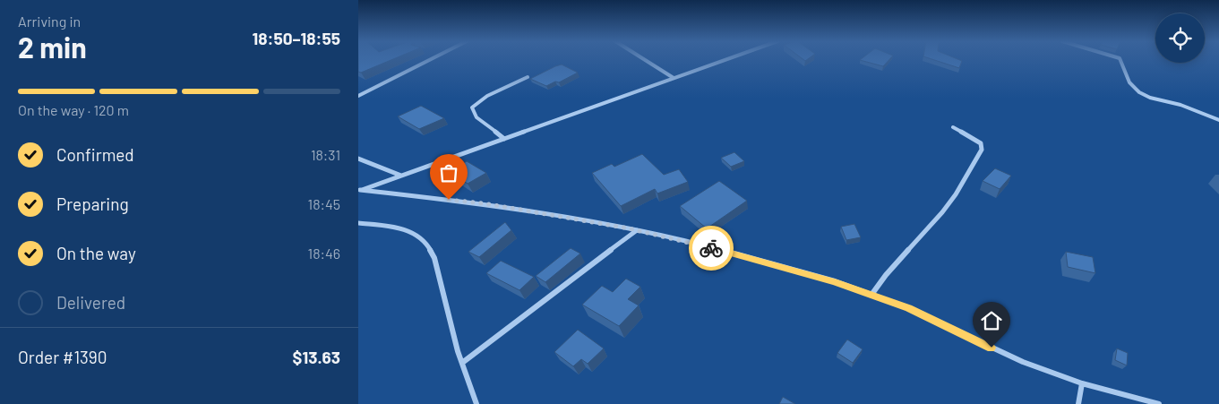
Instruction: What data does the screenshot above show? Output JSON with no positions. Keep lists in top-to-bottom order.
{
  "page": {
    "heading": ["2 min", "Arriving in", "18:50–18:55"],
    "panel": ["Order #1390", "$13.63"],
    "bar": "On the way · 120 m",
    "list": [
      ["Confirmed", "18:31"],
      ["Preparing", "18:45"],
      ["On the way", "18:46"],
      "Delivered"
    ]
  }
}
